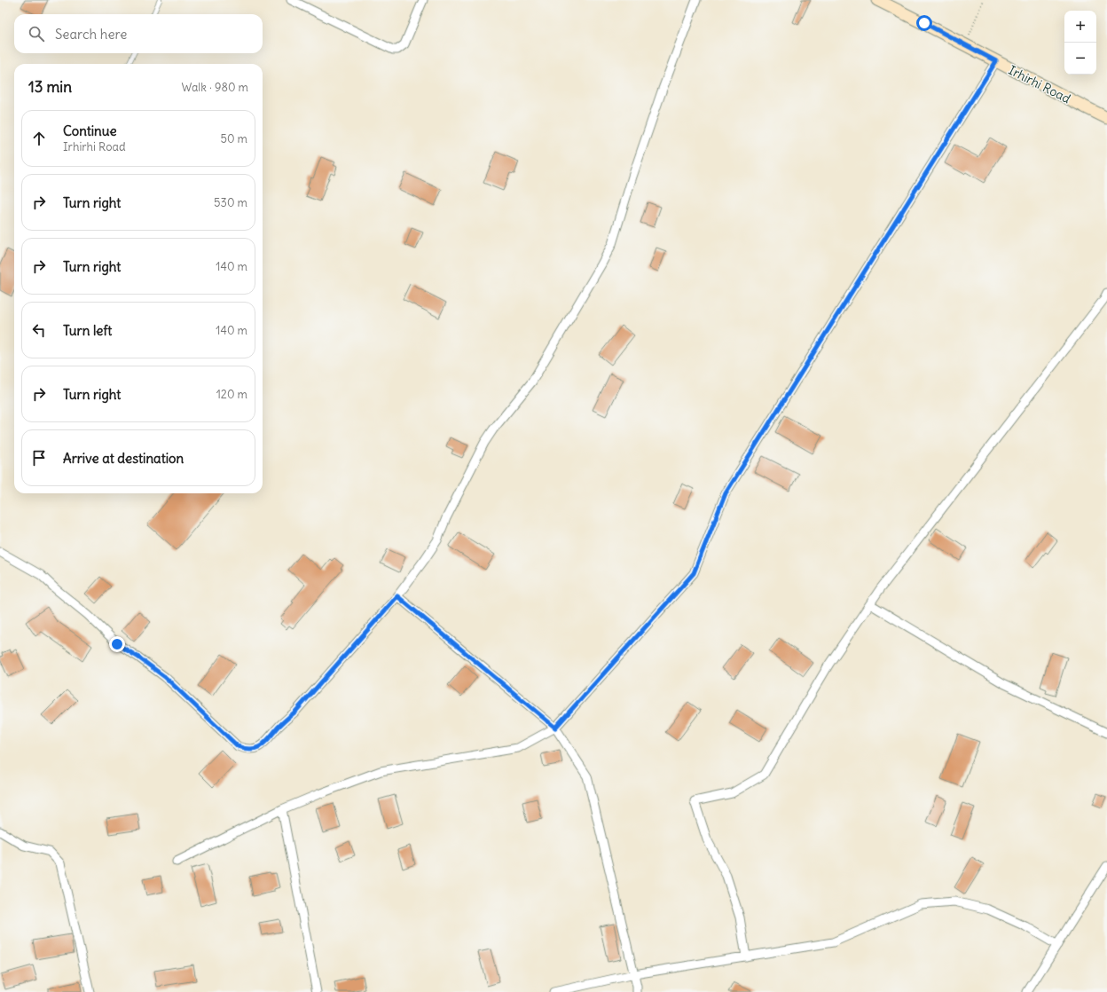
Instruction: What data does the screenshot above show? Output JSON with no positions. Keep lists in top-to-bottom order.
{
  "streets": {
    "street": ["Irhirhi Road"]
  },
  "page": {
    "map_buttons": ["+", "−"],
    "search": "Search here",
    "heading": ["13 min", "Walk · 980 m"],
    "list": [
      ["Continue", "Irhirhi Road", "50 m"],
      ["Turn right", "530 m"],
      ["Turn right", "140 m"],
      ["Turn left", "140 m"],
      ["Turn right", "120 m"],
      "Arrive at destination"
    ]
  }
}
